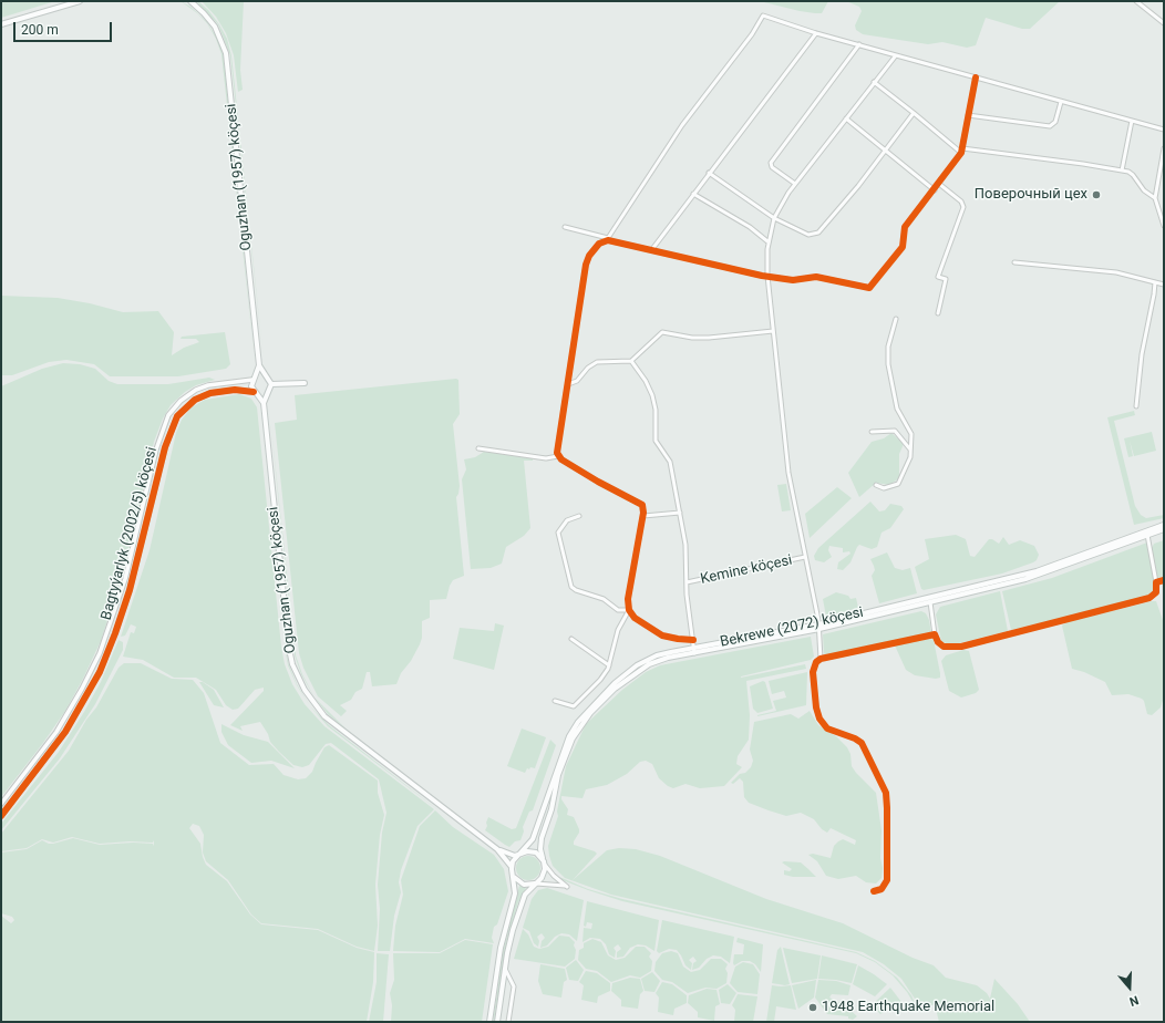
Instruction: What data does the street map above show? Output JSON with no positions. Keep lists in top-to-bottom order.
{
  "streets": {
    "main road": ["Oguzhan (1957) köçesi", "Bekrewe (2072) köçesi"],
    "street": ["Bagtyýarlyk (2002/5) köçesi", "Kemine köçesi"]
  },
  "crossings": [
    ["Oguzhan (1957) köçesi", "Bagtyýarlyk (2002/5) köçesi"],
    ["Oguzhan (1957) köçesi", "Bekrewe (2072) köçesi"]
  ],
  "places": ["Поверочный цех", "1948 Earthquake Memorial"],
  "scale_bar": "200 m",
  "north": "bottom"
}
